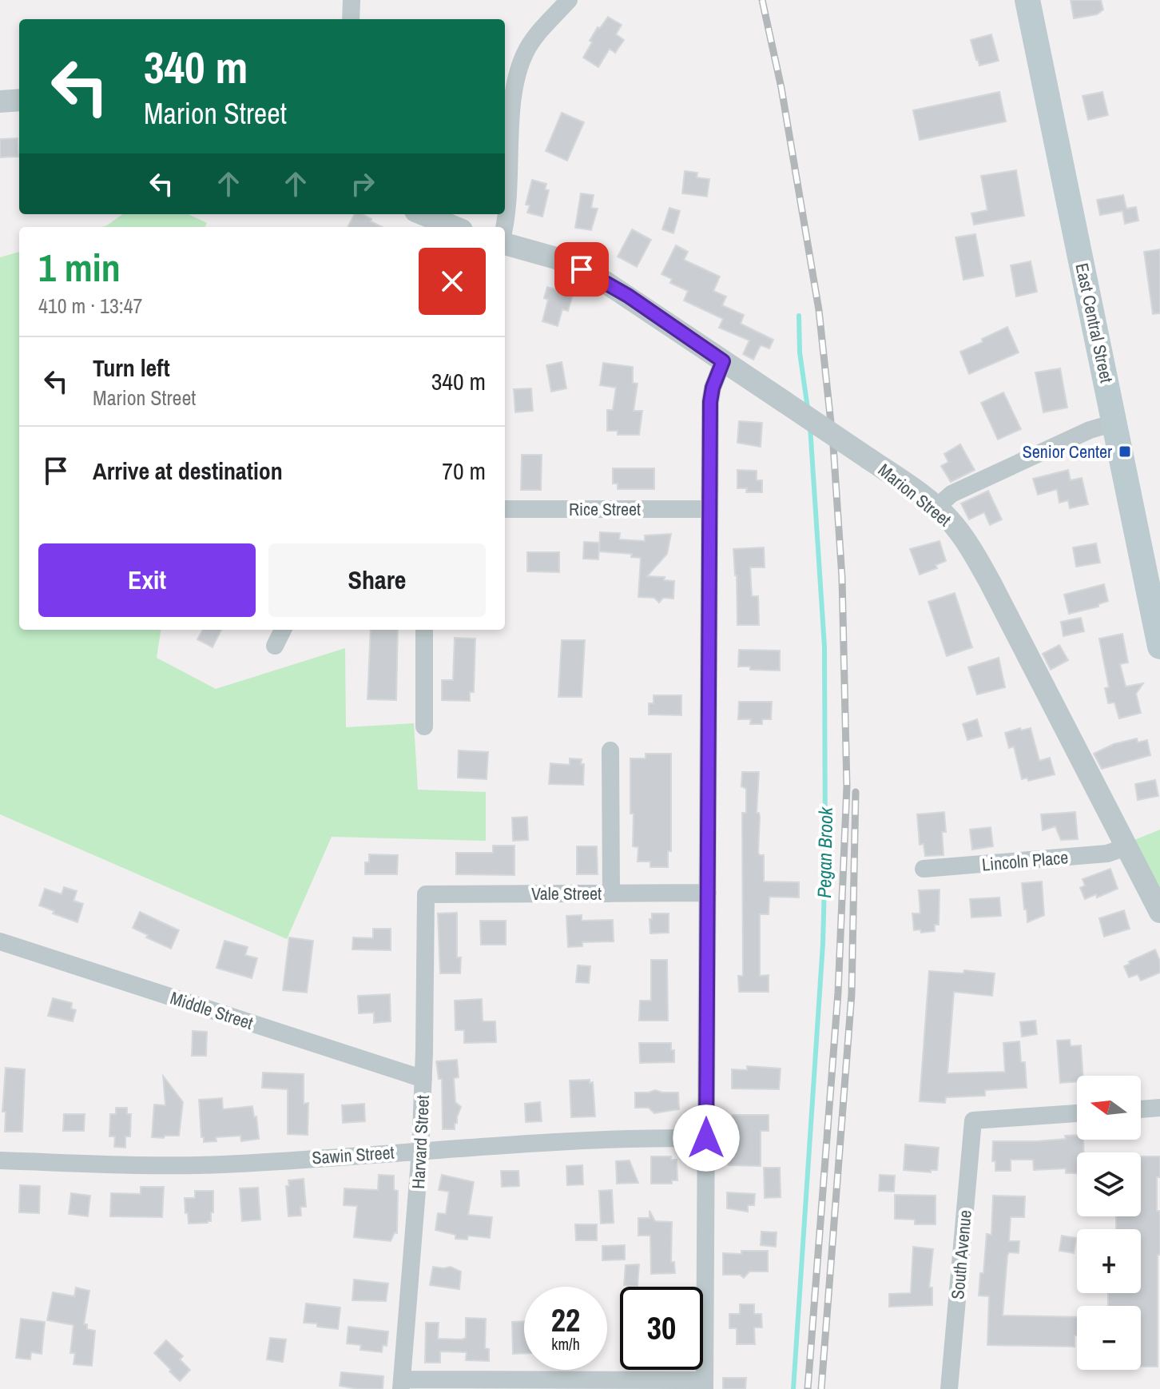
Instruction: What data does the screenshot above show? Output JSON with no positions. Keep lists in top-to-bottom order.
{
  "streets": {
    "main road": ["East Central Street"],
    "street": [
      "Marion Street",
      "Rice Street",
      "Lincoln Place",
      "Vale Street",
      "Middle Street",
      "Harvard Street",
      "Sawin Street",
      "South Avenue"
    ]
  },
  "crossings": [
    ["Marion Street", "Lincoln Place"],
    ["Vale Street", "Harvard Street"],
    ["Middle Street", "Harvard Street"],
    ["Harvard Street", "Sawin Street"]
  ],
  "water": ["Pegan Brook"],
  "places": {
    "transit": ["Senior Center"]
  },
  "north": "left",
  "page": {
    "turn": ["340 m", "Marion Street"],
    "heading": ["1 min", "410 m · 13:47"],
    "list": [
      {
        "name": "Turn left",
        "note": "Marion Street",
        "value": "340 m"
      },
      {
        "name": "Arrive at destination",
        "value": "70 m"
      }
    ],
    "buttons": ["Exit", "Share"],
    "map_buttons": ["+", "−"],
    "speed": "22 km/h",
    "limit": "30"
  }
}
